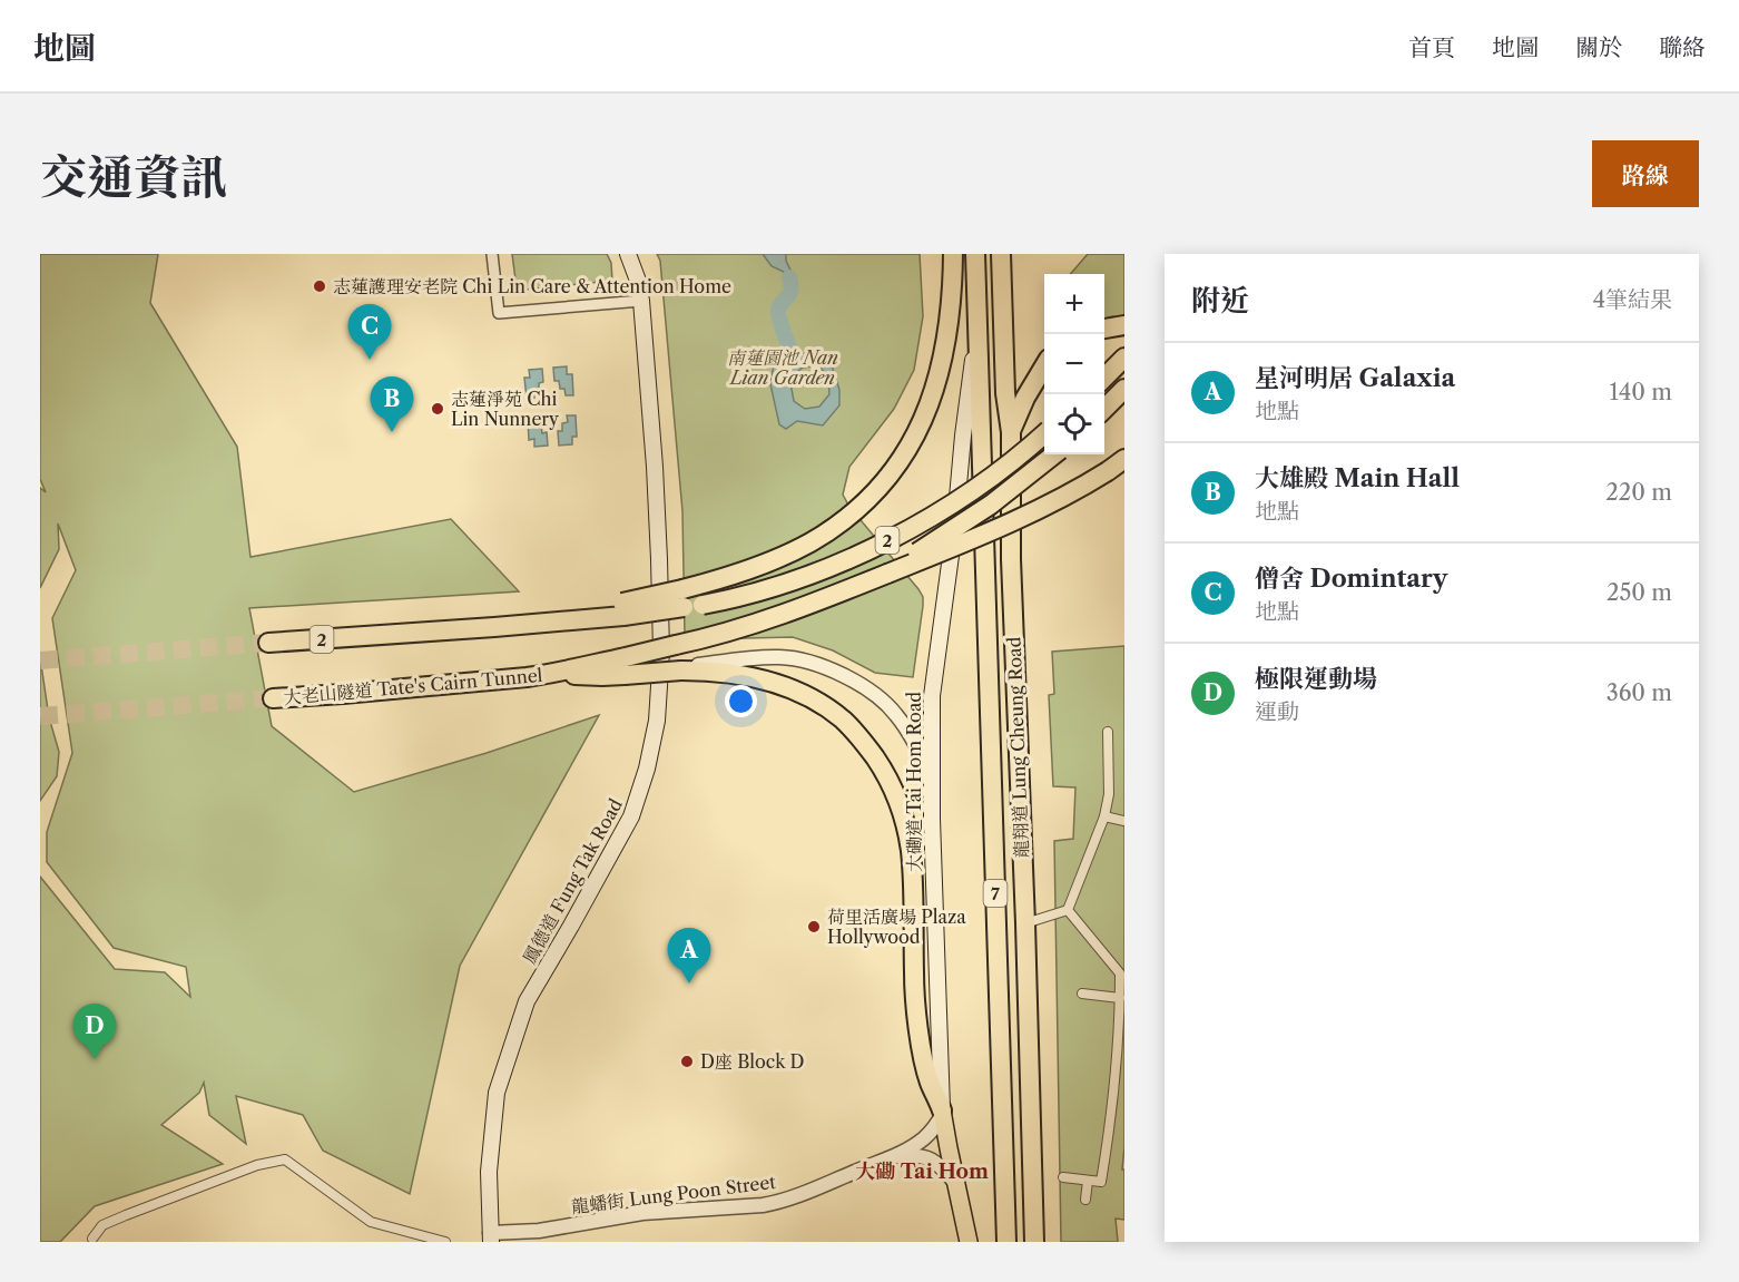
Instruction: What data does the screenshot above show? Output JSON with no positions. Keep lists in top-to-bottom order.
{
  "streets": {
    "highway": [
      "2",
      "大老山隧道 Tate's Cairn Tunnel",
      "龍翔道 Lung Cheung Road",
      "7"
    ],
    "main road": ["大磡道 Tai Hom Road", "鳳德道 Fung Tak Road"],
    "street": ["龍蟠街 Lung Poon Street"]
  },
  "crossings": [
    ["2", "大老山隧道 Tate's Cairn Tunnel"],
    ["龍翔道 Lung Cheung Road", "大磡道 Tai Hom Road"],
    ["大磡道 Tai Hom Road", "龍蟠街 Lung Poon Street"],
    ["鳳德道 Fung Tak Road", "龍蟠街 Lung Poon Street"]
  ],
  "districts": ["大磡 Tai Hom"],
  "parks": ["南蓮園池 Nan Lian Garden"],
  "places": [
    "志蓮護理安老院 Chi Lin Care & Attention Home",
    "志蓮淨苑 Chi Lin Nunnery",
    "荷里活廣場 Plaza Hollywood",
    "D座 Block D"
  ],
  "page": {
    "header": "地圖",
    "nav": [
      "首頁",
      "地圖",
      "關於",
      "聯絡"
    ],
    "title": "交通資訊",
    "buttons": "路線",
    "heading": ["附近", "4筆結果"],
    "map_buttons": ["+", "−"],
    "pins": [
      "C",
      "B",
      "A",
      "D"
    ],
    "list": [
      {
        "mark": "A",
        "name": "星河明居 Galaxia",
        "note": "地點",
        "value": "140 m"
      },
      {
        "mark": "B",
        "name": "大雄殿 Main Hall",
        "note": "地點",
        "value": "220 m"
      },
      {
        "mark": "C",
        "name": "僧舍 Domintary",
        "note": "地點",
        "value": "250 m"
      },
      {
        "mark": "D",
        "name": "極限運動場",
        "note": "運動",
        "value": "360 m"
      }
    ]
  }
}
